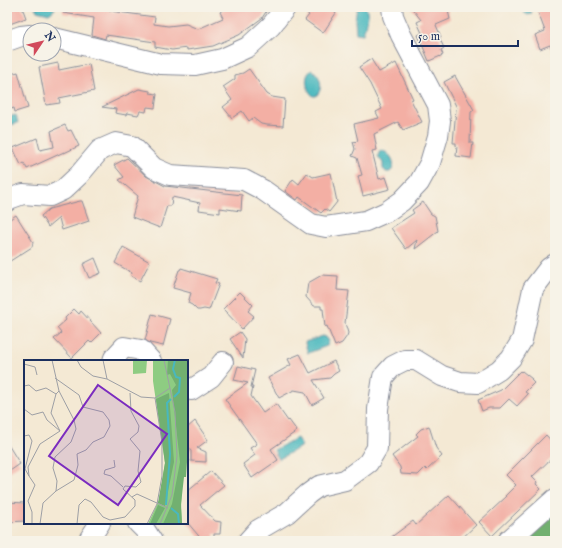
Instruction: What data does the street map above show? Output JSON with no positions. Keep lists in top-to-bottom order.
{
  "scale_bar": "50 m",
  "north": "top right"
}
